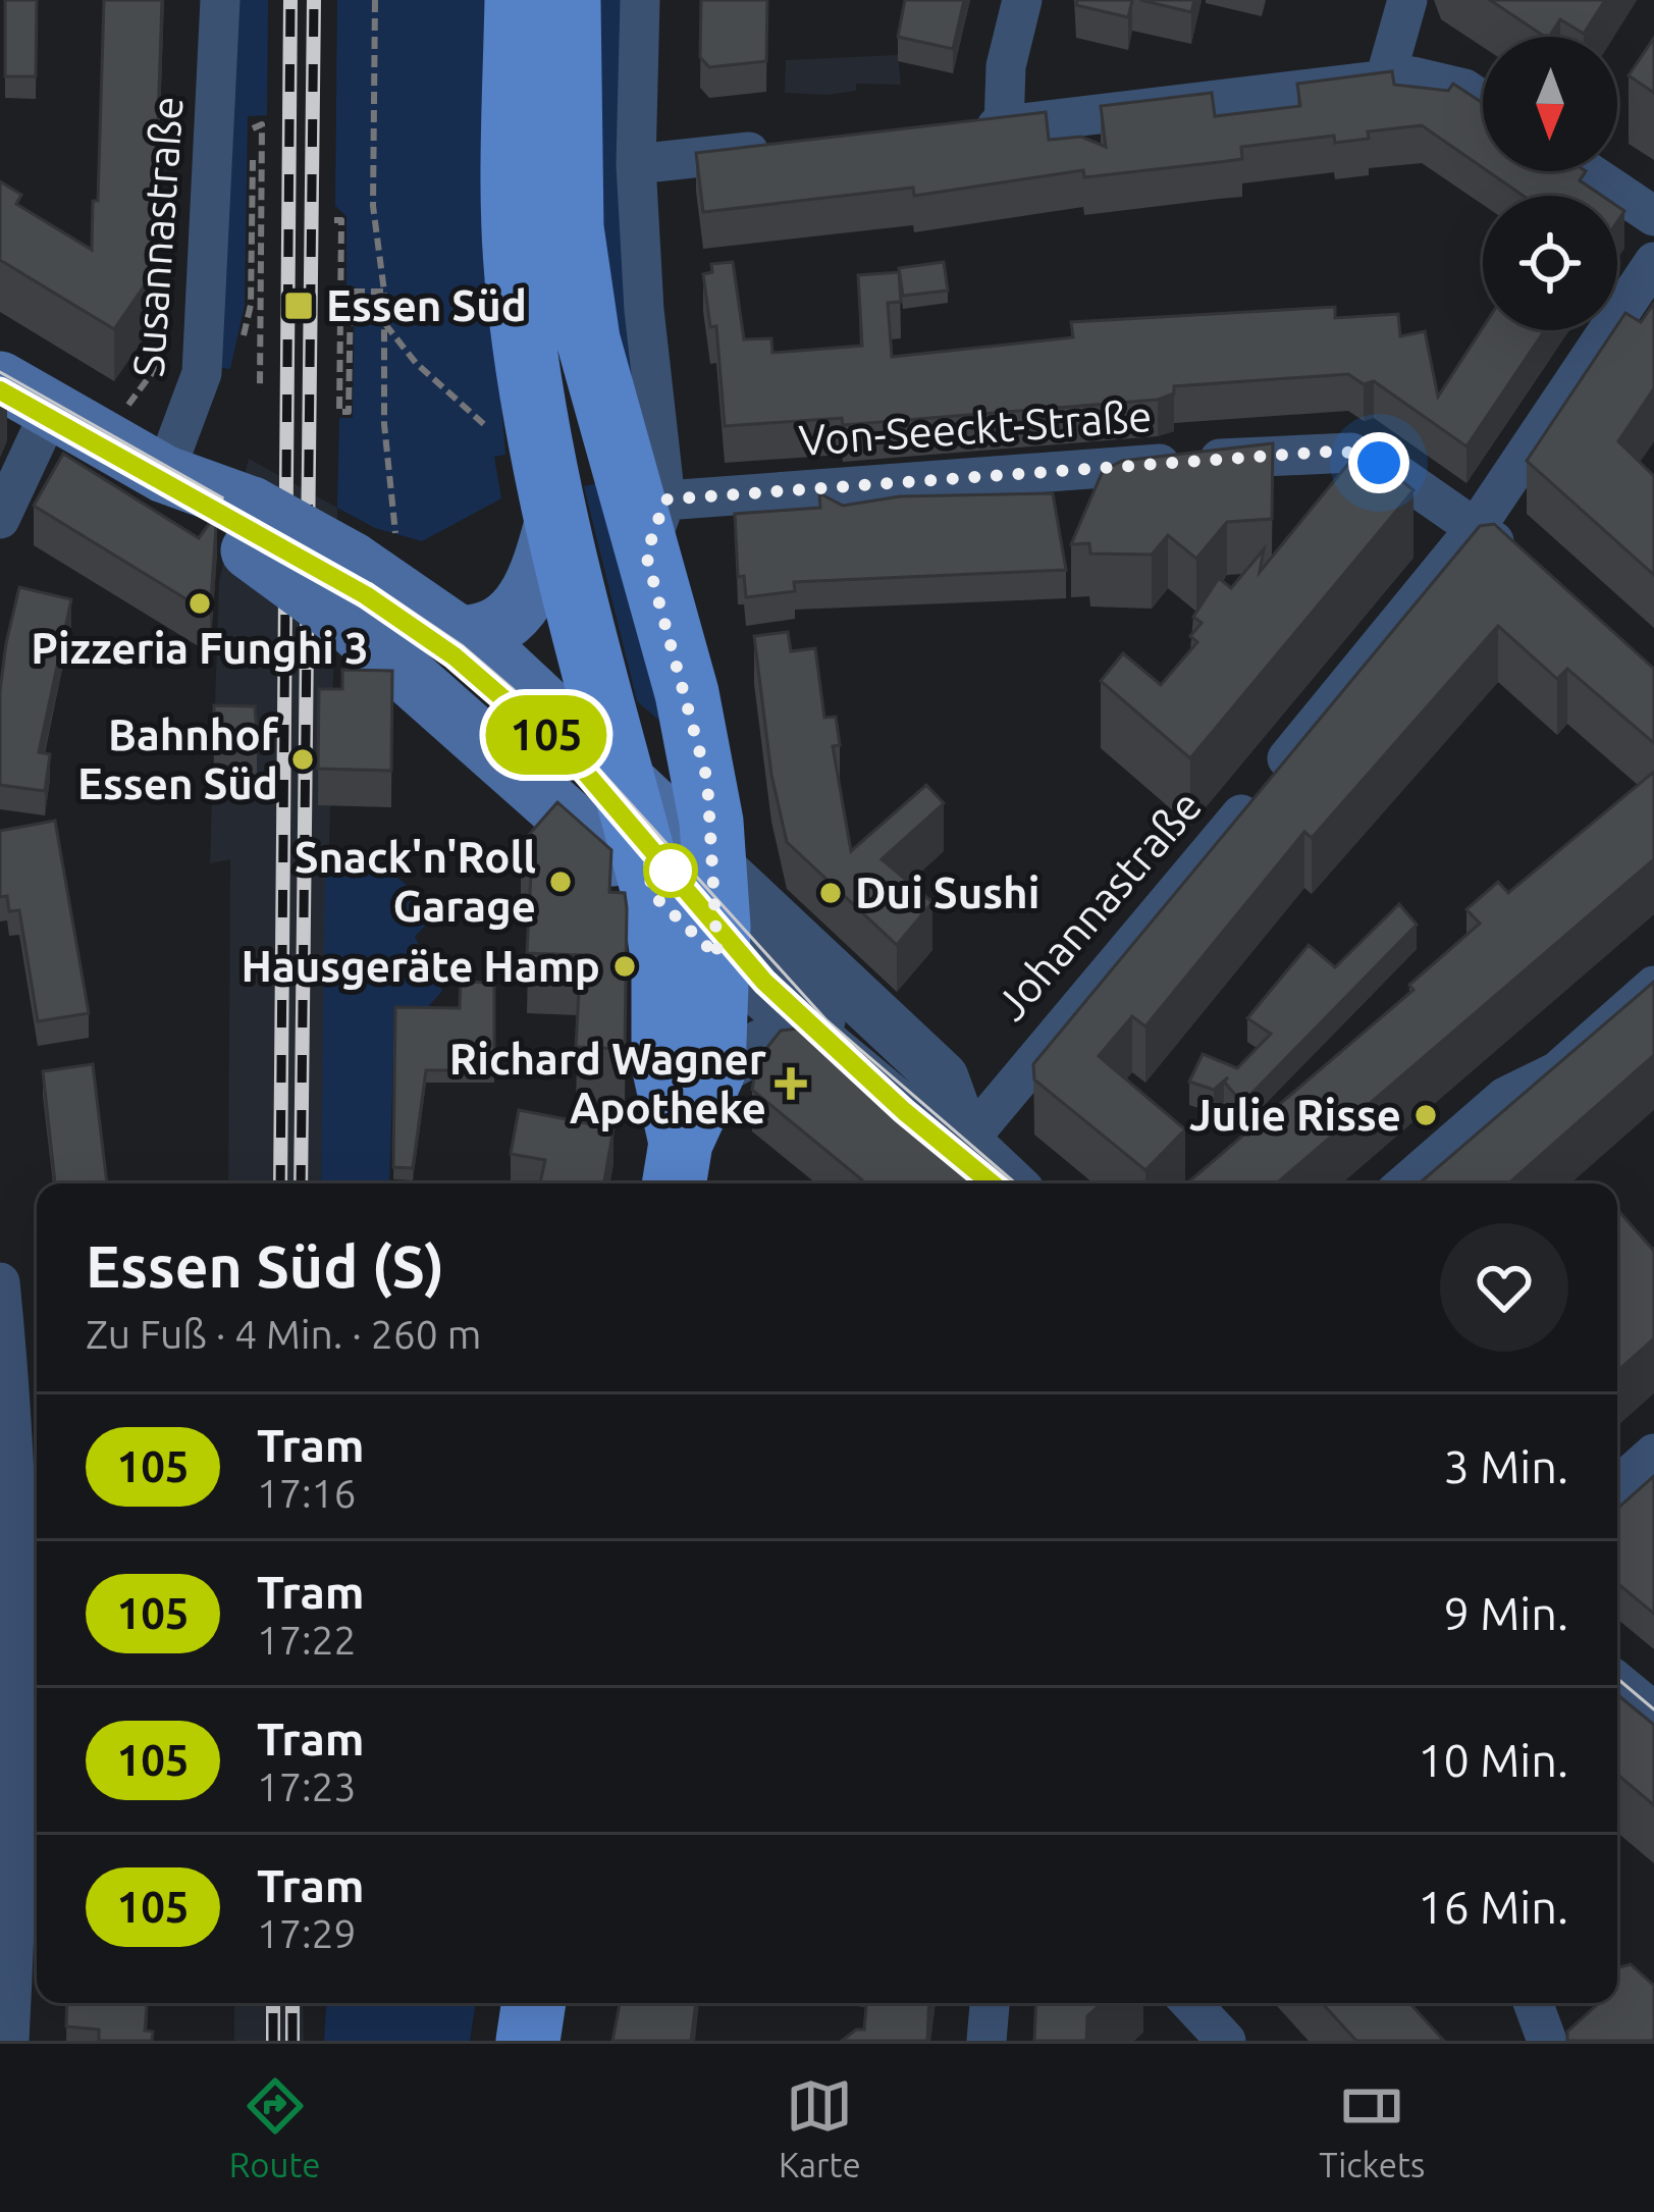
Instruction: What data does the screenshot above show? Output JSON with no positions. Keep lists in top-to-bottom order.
{
  "streets": {
    "street": ["Susannastraße", "Von-Seeckt-Straße", "Johannastraße"]
  },
  "crossings": [
    ["Von-Seeckt-Straße", "Johannastraße"]
  ],
  "places": {
    "transit": ["Essen Süd"],
    "other": [
      "Pizzeria Funghi 3",
      "Bahnhof Essen Süd",
      "Snack'n'Roll Garage",
      "Dui Sushi",
      "Hausgeräte Hamp",
      "Julie Risse"
    ],
    "health": ["Richard Wagner Apotheke"]
  },
  "lines": ["tram line 105"],
  "north": "bottom",
  "page": {
    "on_map": "105",
    "heading": ["Essen Süd (S)", "Zu Fuß · 4 Min. · 260 m"],
    "list": [
      {
        "mark": "105",
        "name": "Tram",
        "note": "17:16",
        "value": "3 Min."
      },
      {
        "mark": "105",
        "name": "Tram",
        "note": "17:22",
        "value": "9 Min."
      },
      {
        "mark": "105",
        "name": "Tram",
        "note": "17:23",
        "value": "10 Min."
      },
      {
        "mark": "105",
        "name": "Tram",
        "note": "17:29",
        "value": "16 Min."
      }
    ],
    "tabs": ["Route", "Karte", "Tickets"]
  }
}
